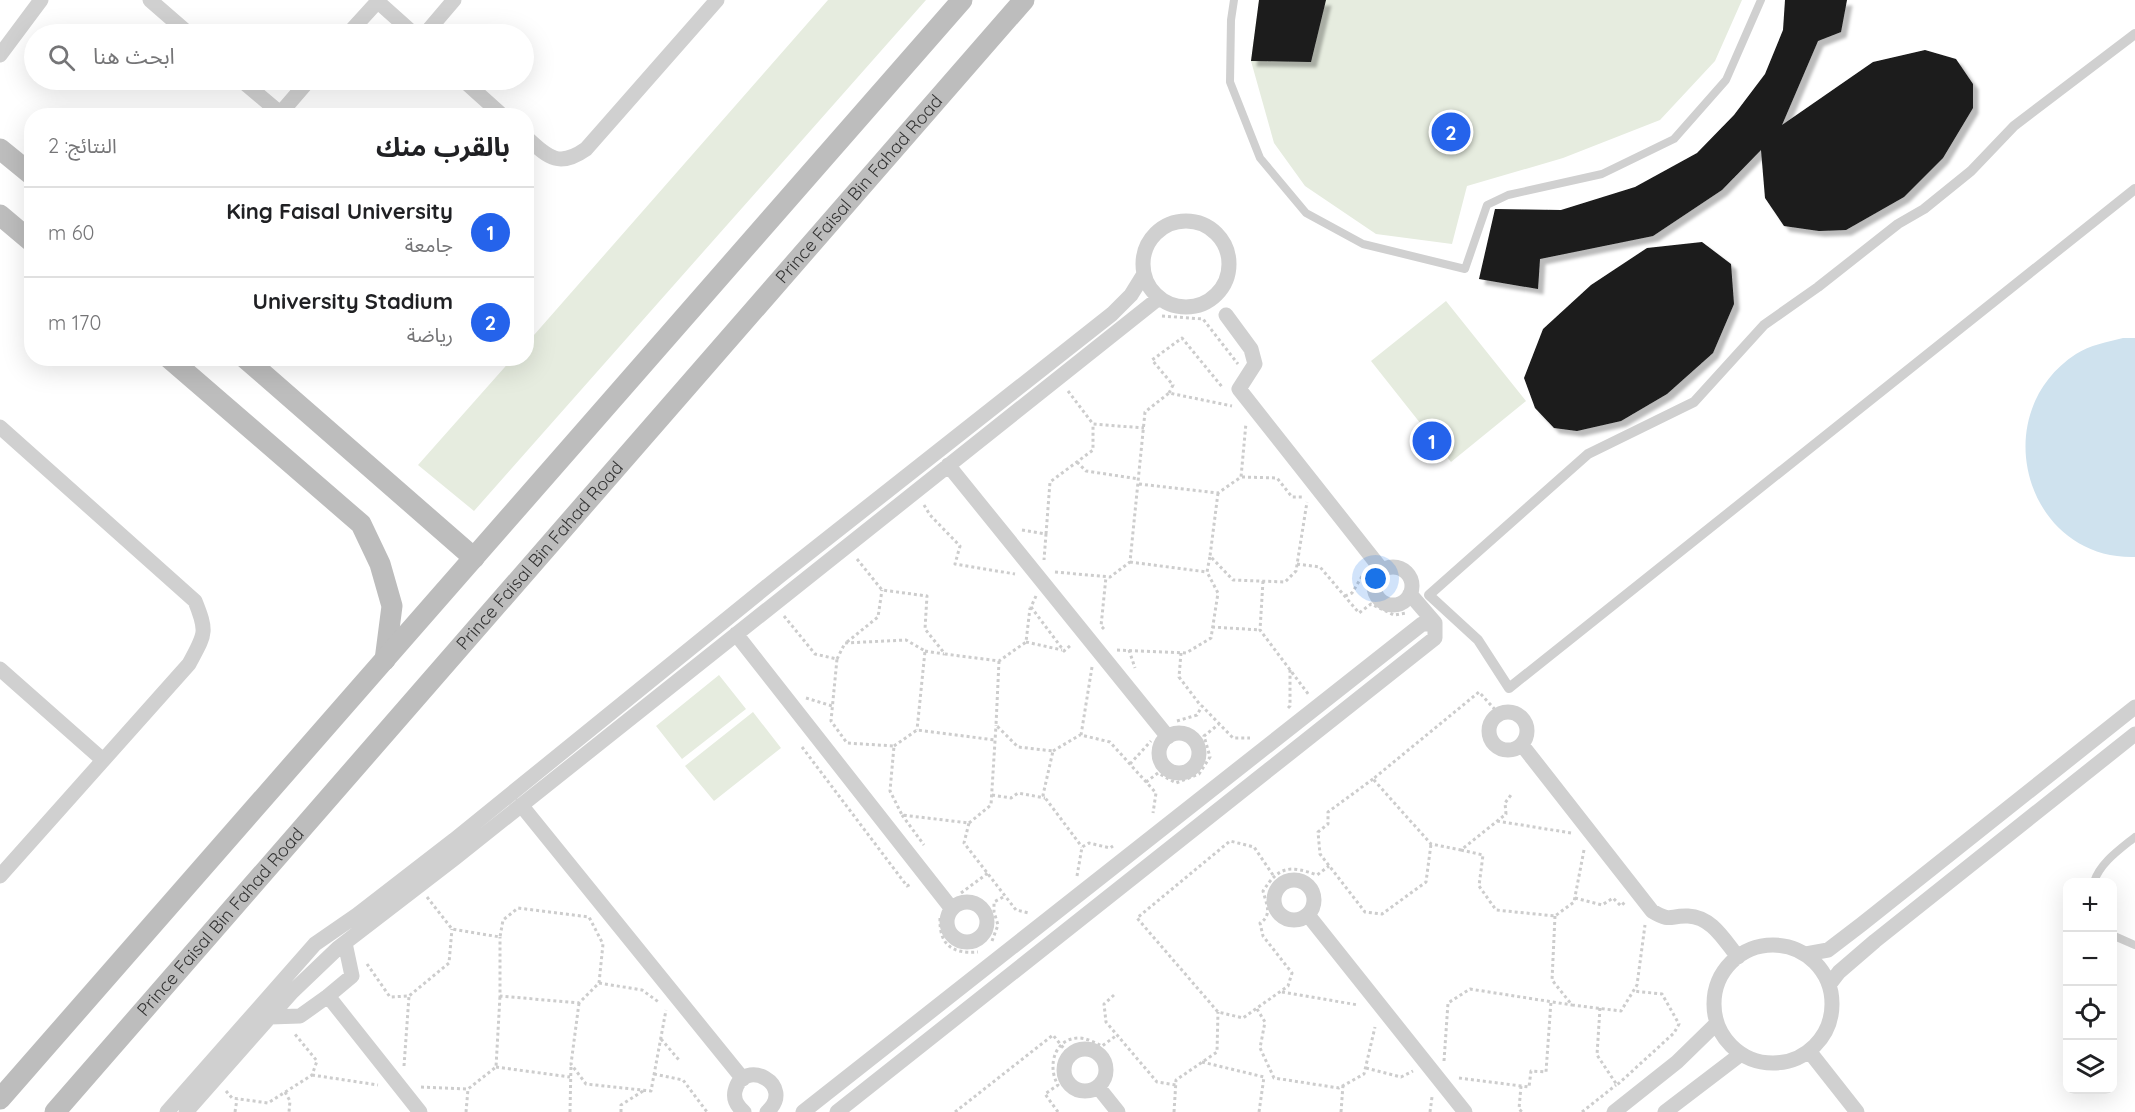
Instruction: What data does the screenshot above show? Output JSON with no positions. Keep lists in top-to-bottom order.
{
  "streets": {
    "main road": ["Prince Faisal Bin Fahad Road"]
  },
  "page": {
    "search": "ابحث هنا",
    "heading": ["بالقرب منك", "النتائج: 2"],
    "pins": ["2", "1"],
    "list": [
      {
        "mark": "1",
        "name": "King Faisal University",
        "note": "جامعة",
        "value": "60 m"
      },
      {
        "mark": "2",
        "name": "University Stadium",
        "note": "رياضة",
        "value": "170 m"
      }
    ],
    "map_buttons": ["+", "−"]
  }
}
